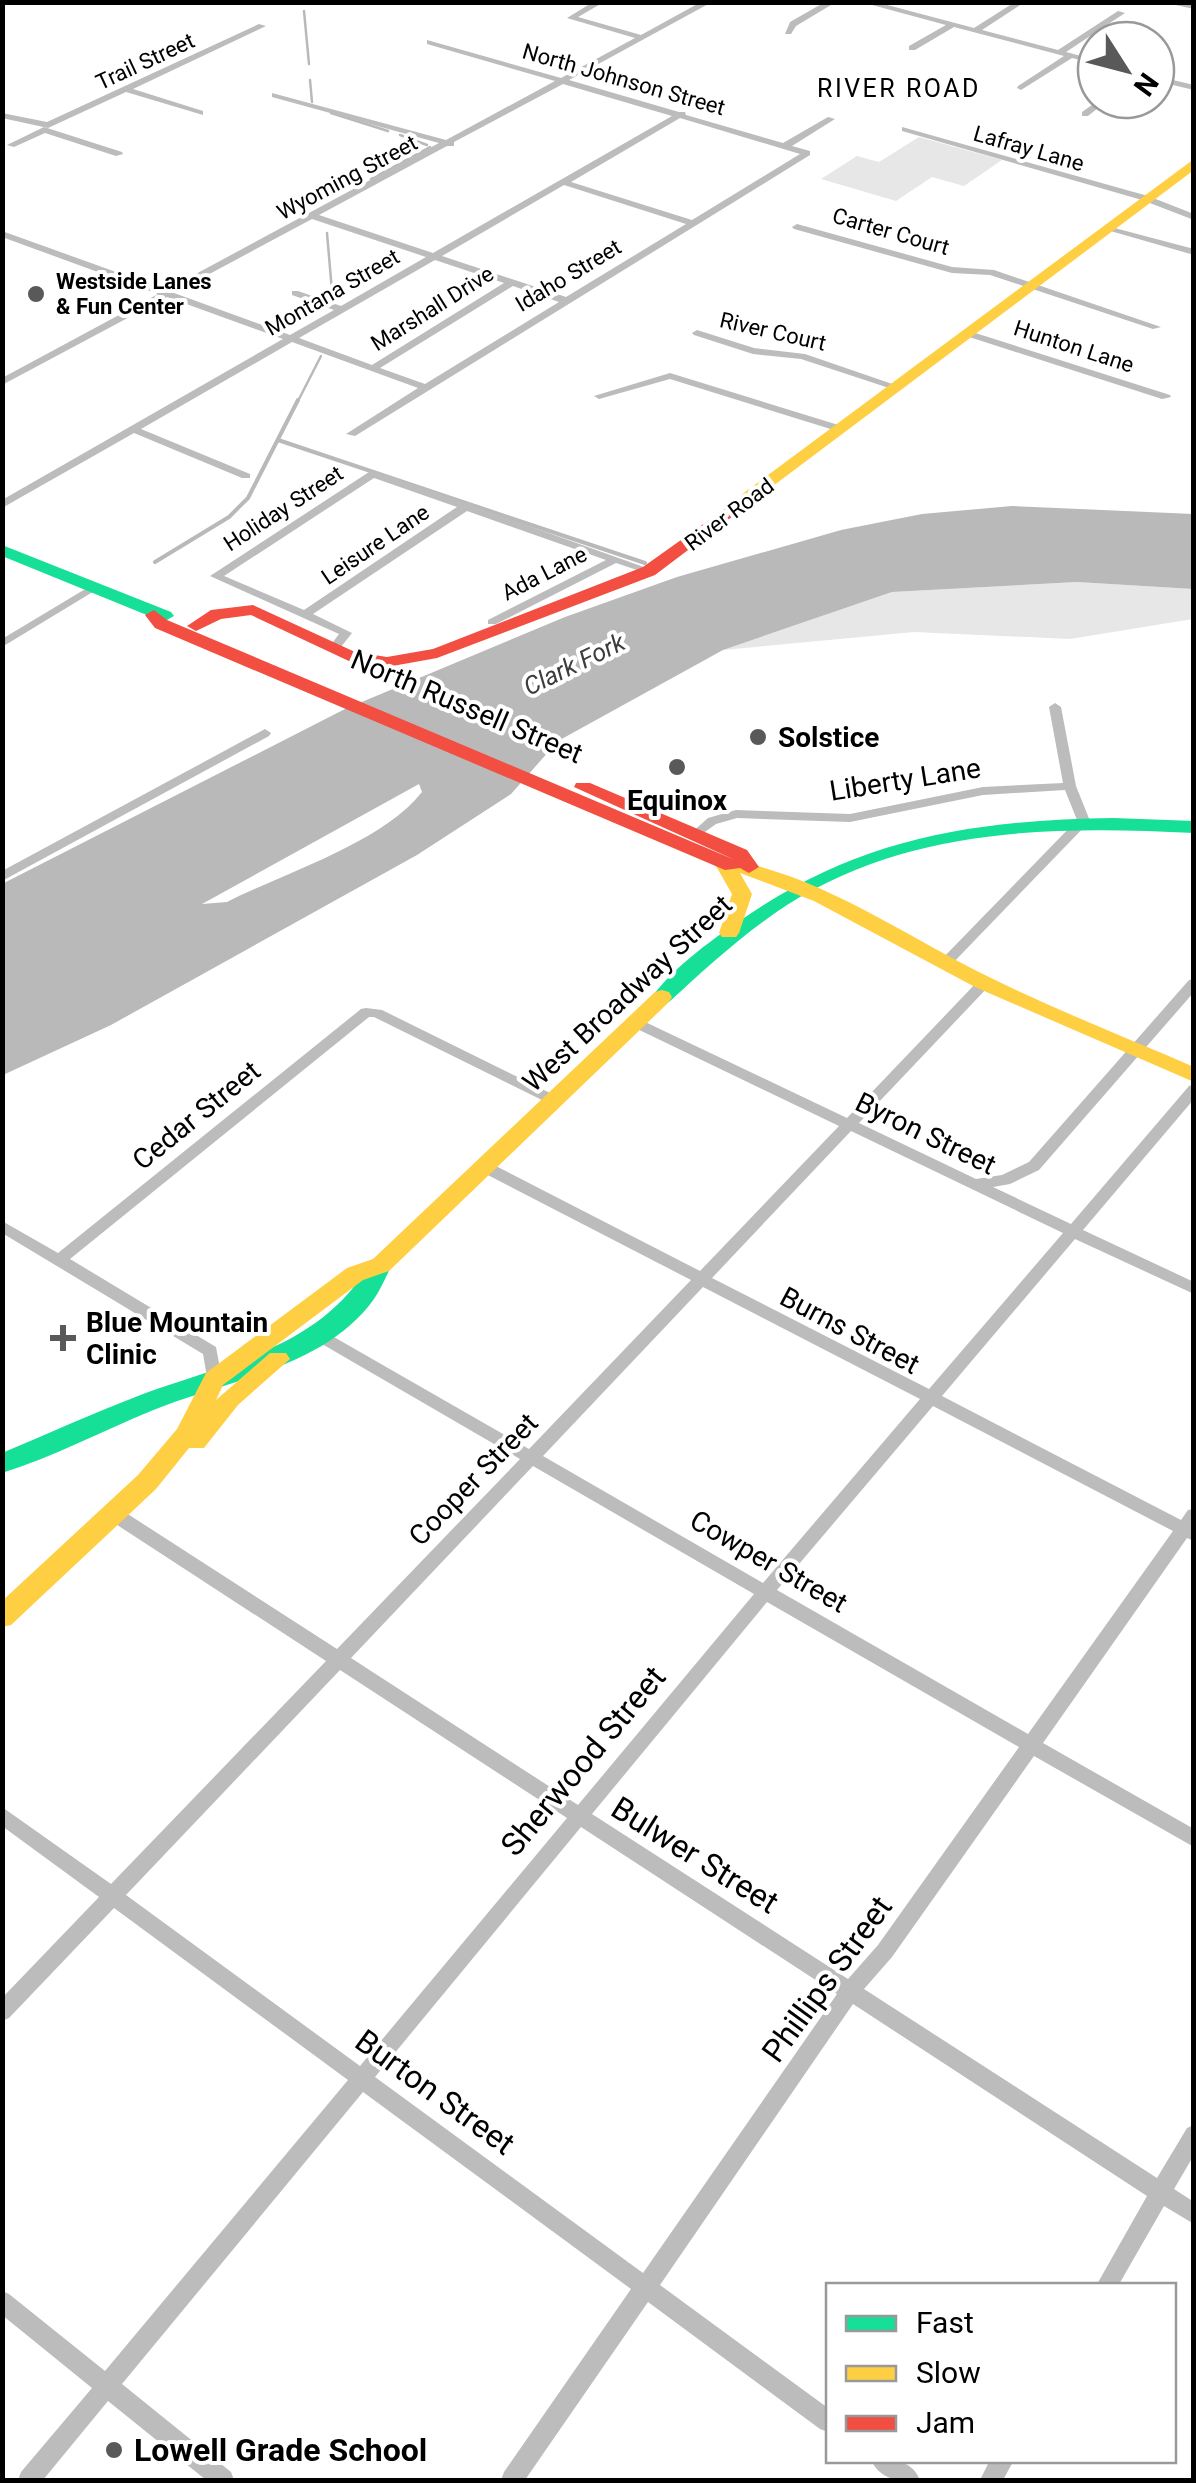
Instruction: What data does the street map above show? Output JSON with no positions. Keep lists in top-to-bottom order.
{
  "streets": {
    "main road": ["River Road", "North Russell Street", "West Broadway Street"],
    "street": [
      "Trail Street",
      "North Johnson Street",
      "Lafray Lane",
      "Wyoming Street",
      "Carter Court",
      "Idaho Street",
      "Montana Street",
      "Marshall Drive",
      "River Court",
      "Hunton Lane",
      "Holiday Street",
      "Leisure Lane",
      "Ada Lane",
      "Liberty Lane",
      "Cedar Street",
      "Byron Street",
      "Burns Street",
      "Cooper Street",
      "Cowper Street",
      "Sherwood Street",
      "Bulwer Street",
      "Phillips Street",
      "Burton Street"
    ]
  },
  "crossings": [
    ["North Johnson Street", "Wyoming Street"],
    ["North Johnson Street", "Idaho Street"],
    ["North Johnson Street", "Montana Street"],
    ["Lafray Lane", "River Road"],
    ["Carter Court", "River Road"],
    ["River Court", "River Road"],
    ["Hunton Lane", "River Road"],
    ["Holiday Street", "Leisure Lane"],
    ["River Road", "North Russell Street"],
    ["North Russell Street", "Liberty Lane"],
    ["North Russell Street", "West Broadway Street"],
    ["North Russell Street", "Cooper Street"],
    ["West Broadway Street", "Cedar Street"],
    ["West Broadway Street", "Byron Street"],
    ["West Broadway Street", "Burns Street"],
    ["West Broadway Street", "Cowper Street"],
    ["Byron Street", "Cooper Street"],
    ["Byron Street", "Sherwood Street"],
    ["Burns Street", "Cooper Street"],
    ["Burns Street", "Sherwood Street"],
    ["Burns Street", "Phillips Street"],
    ["Cooper Street", "Cowper Street"],
    ["Cooper Street", "Bulwer Street"],
    ["Cooper Street", "Burton Street"],
    ["Cowper Street", "Sherwood Street"],
    ["Cowper Street", "Phillips Street"],
    ["Sherwood Street", "Bulwer Street"],
    ["Sherwood Street", "Burton Street"],
    ["Bulwer Street", "Phillips Street"],
    ["Phillips Street", "Burton Street"]
  ],
  "districts": ["RIVER ROAD"],
  "water": ["Clark Fork"],
  "places": {
    "other": [
      "Westside Lanes & Fun Center",
      "Solstice",
      "Equinox",
      "Lowell Grade School"
    ],
    "health": ["Blue Mountain Clinic"]
  },
  "legend": ["Fast", "Slow", "Jam"],
  "north": "bottom right"
}
